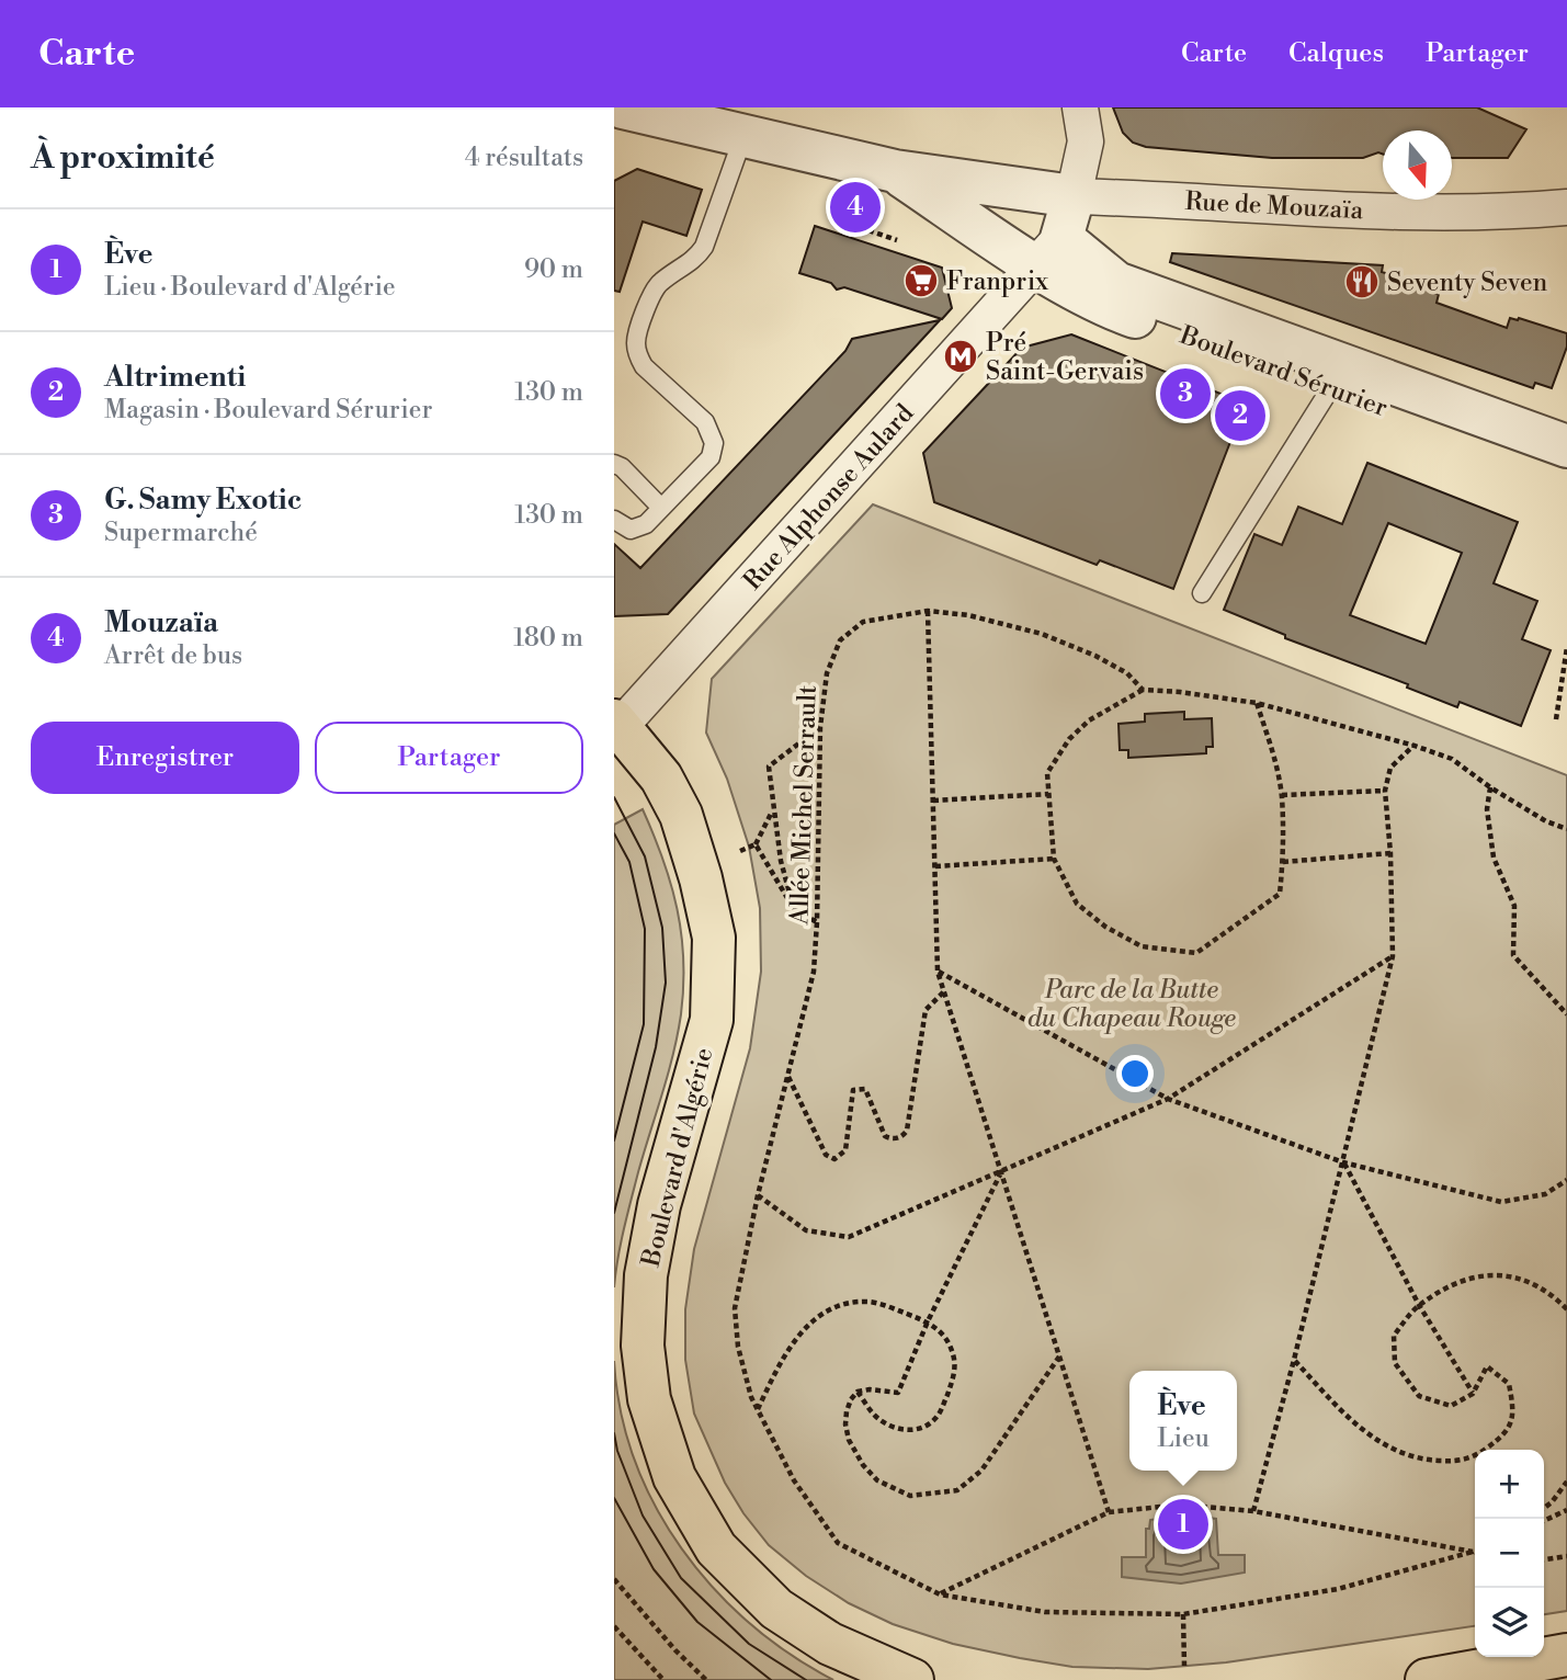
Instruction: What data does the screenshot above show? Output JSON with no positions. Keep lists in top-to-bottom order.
{
  "streets": {
    "main road": ["Boulevard d'Algérie"],
    "street": ["Rue de Mouzaïa", "Boulevard Sérurier", "Rue Alphonse Aulard"],
    "path": ["Allée Michel Serrault"]
  },
  "crossings": [
    ["Rue de Mouzaïa", "Boulevard Sérurier"],
    ["Boulevard Sérurier", "Rue Alphonse Aulard"],
    ["Rue Alphonse Aulard", "Boulevard d'Algérie"]
  ],
  "parks": ["Parc de la Butte du Chapeau Rouge"],
  "places": {
    "supermarket": ["Franprix"],
    "restaurant": ["Seventy Seven"],
    "metro station": ["Pré Saint-Gervais"]
  },
  "north": "bottom",
  "page": {
    "header": "Carte",
    "nav": ["Carte", "Calques", "Partager"],
    "heading": ["À proximité", "4 résultats"],
    "pins": [
      "4",
      "3",
      "2",
      "1"
    ],
    "list": [
      {
        "mark": "1",
        "name": "Ève",
        "note": "Lieu · Boulevard d'Algérie",
        "value": "90 m"
      },
      {
        "mark": "2",
        "name": "Altrimenti",
        "note": "Magasin · Boulevard Sérurier",
        "value": "130 m"
      },
      {
        "mark": "3",
        "name": "G. Samy Exotic",
        "note": "Supermarché",
        "value": "130 m"
      },
      {
        "mark": "4",
        "name": "Mouzaïa",
        "note": "Arrêt de bus",
        "value": "180 m"
      }
    ],
    "buttons": ["Enregistrer", "Partager"],
    "popup": ["Ève", "Lieu"],
    "map_buttons": ["+", "−"]
  }
}
